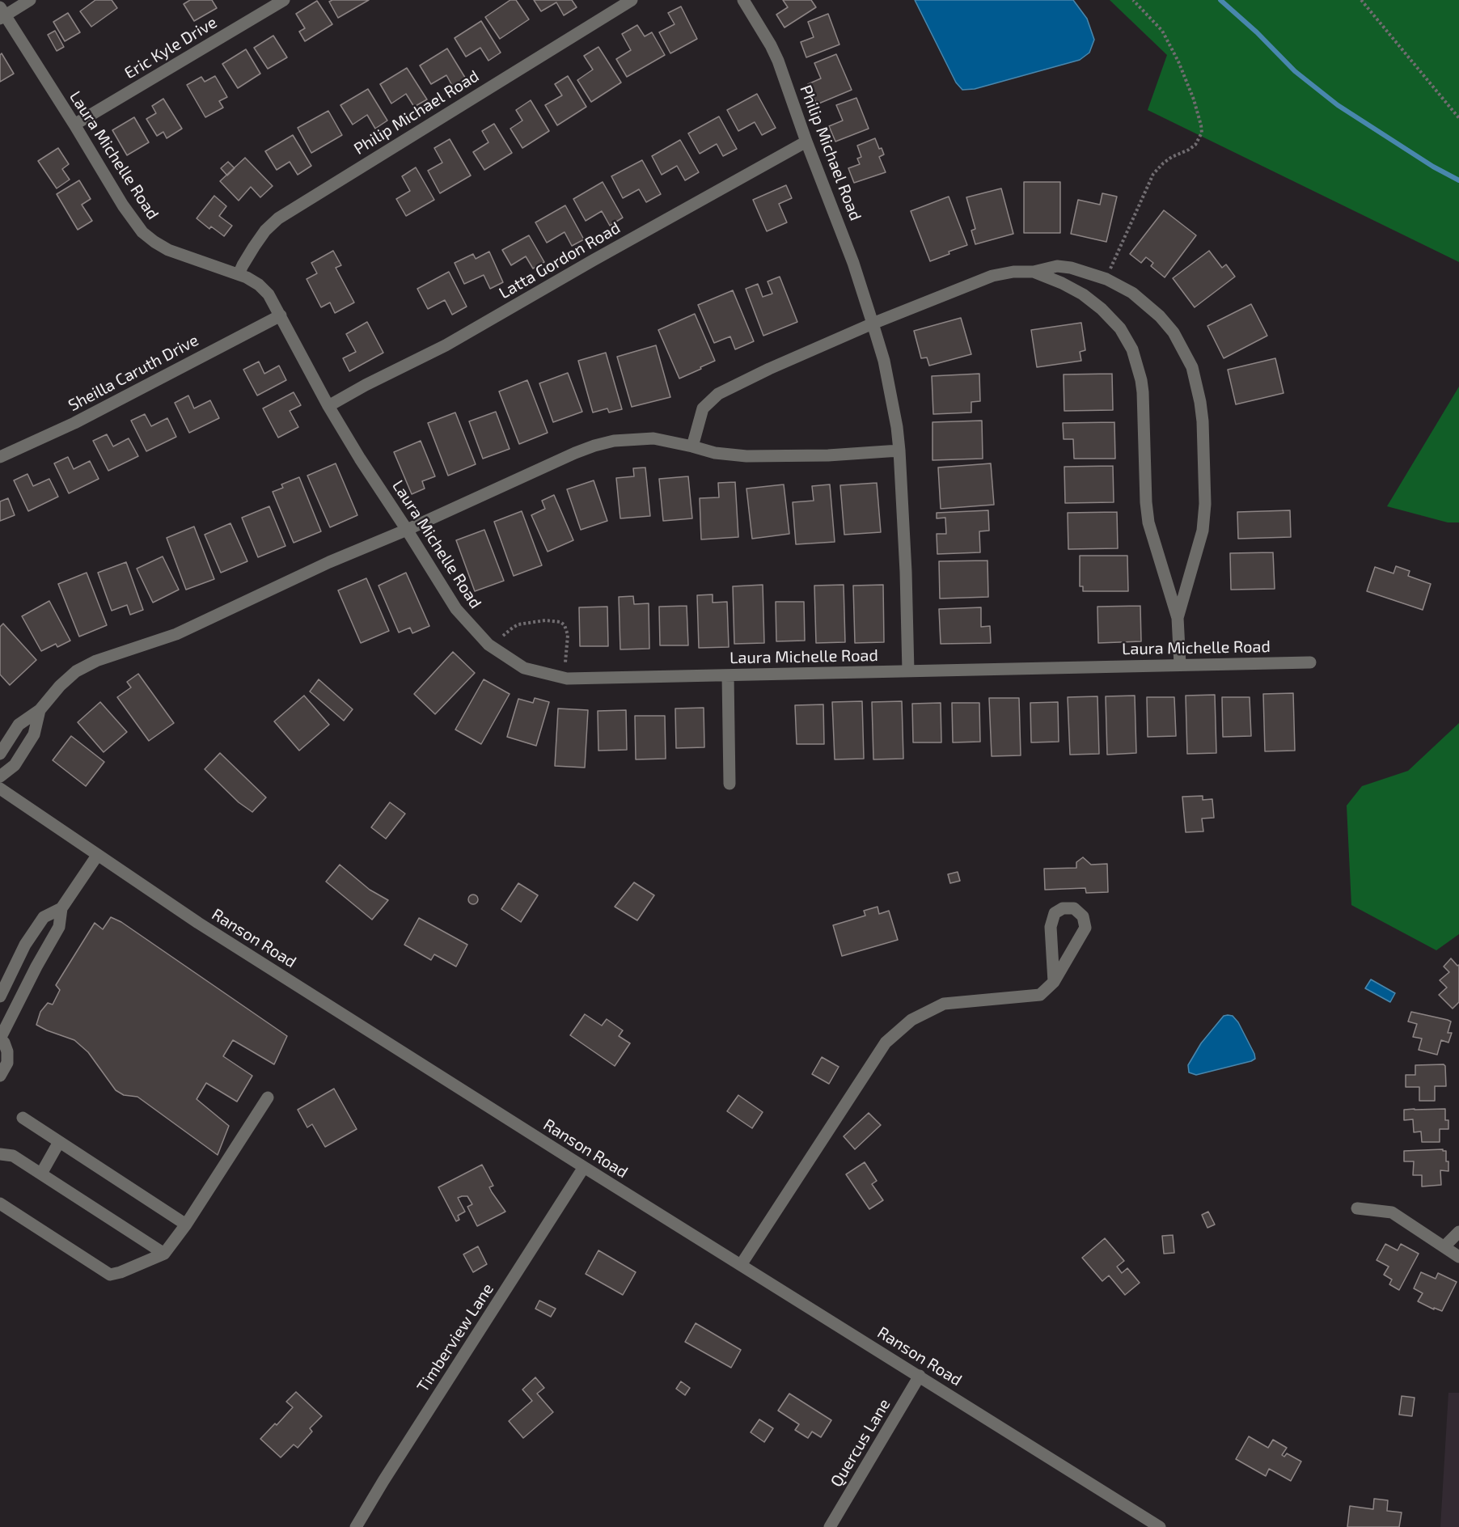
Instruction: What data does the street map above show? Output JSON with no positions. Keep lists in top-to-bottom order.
{
  "streets": {
    "street": [
      "Eric Kyle Drive",
      "Philip Michael Road",
      "Laura Michelle Road",
      "Latta Gordon Road",
      "Sheilla Caruth Drive",
      "Ranson Road",
      "Timberview Lane",
      "Quercus Lane"
    ]
  },
  "crossings": [
    ["Eric Kyle Drive", "Laura Michelle Road"],
    ["Philip Michael Road", "Laura Michelle Road"],
    ["Philip Michael Road", "Latta Gordon Road"],
    ["Laura Michelle Road", "Latta Gordon Road"],
    ["Laura Michelle Road", "Sheilla Caruth Drive"],
    ["Ranson Road", "Timberview Lane"],
    ["Ranson Road", "Quercus Lane"]
  ]
}
